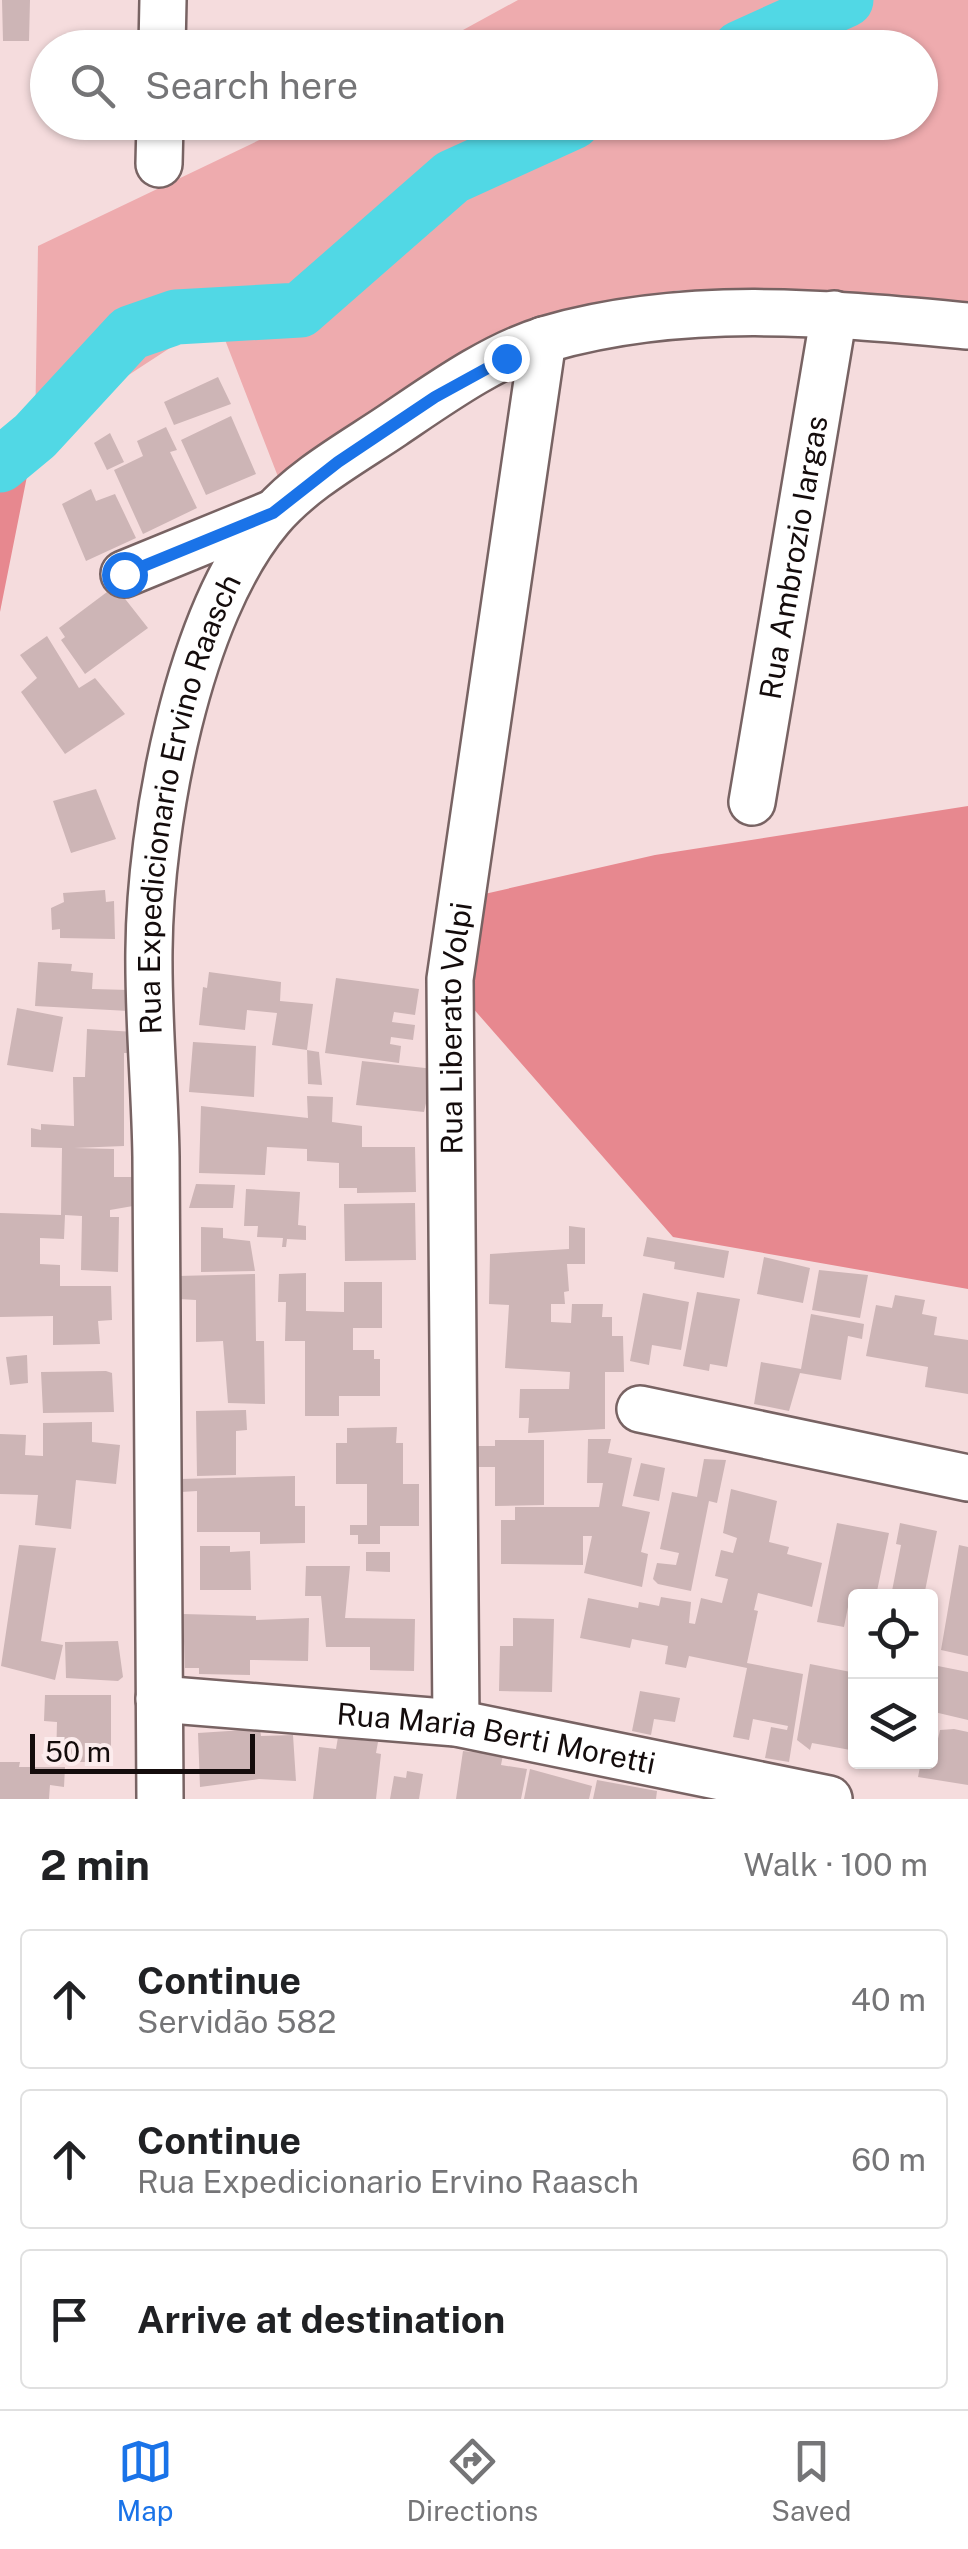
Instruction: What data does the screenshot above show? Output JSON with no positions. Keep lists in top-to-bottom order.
{
  "streets": {
    "street": [
      "Rua Ambrozio Iargas",
      "Rua Expedicionario Ervino Raasch",
      "Rua Liberato Volpi",
      "Rua Maria Berti Moretti"
    ]
  },
  "crossings": [
    ["Rua Ambrozio Iargas", "Rua Expedicionario Ervino Raasch"],
    ["Rua Expedicionario Ervino Raasch", "Rua Liberato Volpi"],
    ["Rua Expedicionario Ervino Raasch", "Rua Maria Berti Moretti"],
    ["Rua Liberato Volpi", "Rua Maria Berti Moretti"]
  ],
  "scale_bar": "50 m",
  "page": {
    "search": "Search here",
    "scale": "50 m",
    "heading": ["2 min", "Walk · 100 m"],
    "list": [
      ["Continue", "Servidão 582", "40 m"],
      ["Continue", "Rua Expedicionario Ervino Raasch", "60 m"],
      "Arrive at destination"
    ],
    "nav": ["Map", "Directions", "Saved"]
  }
}
